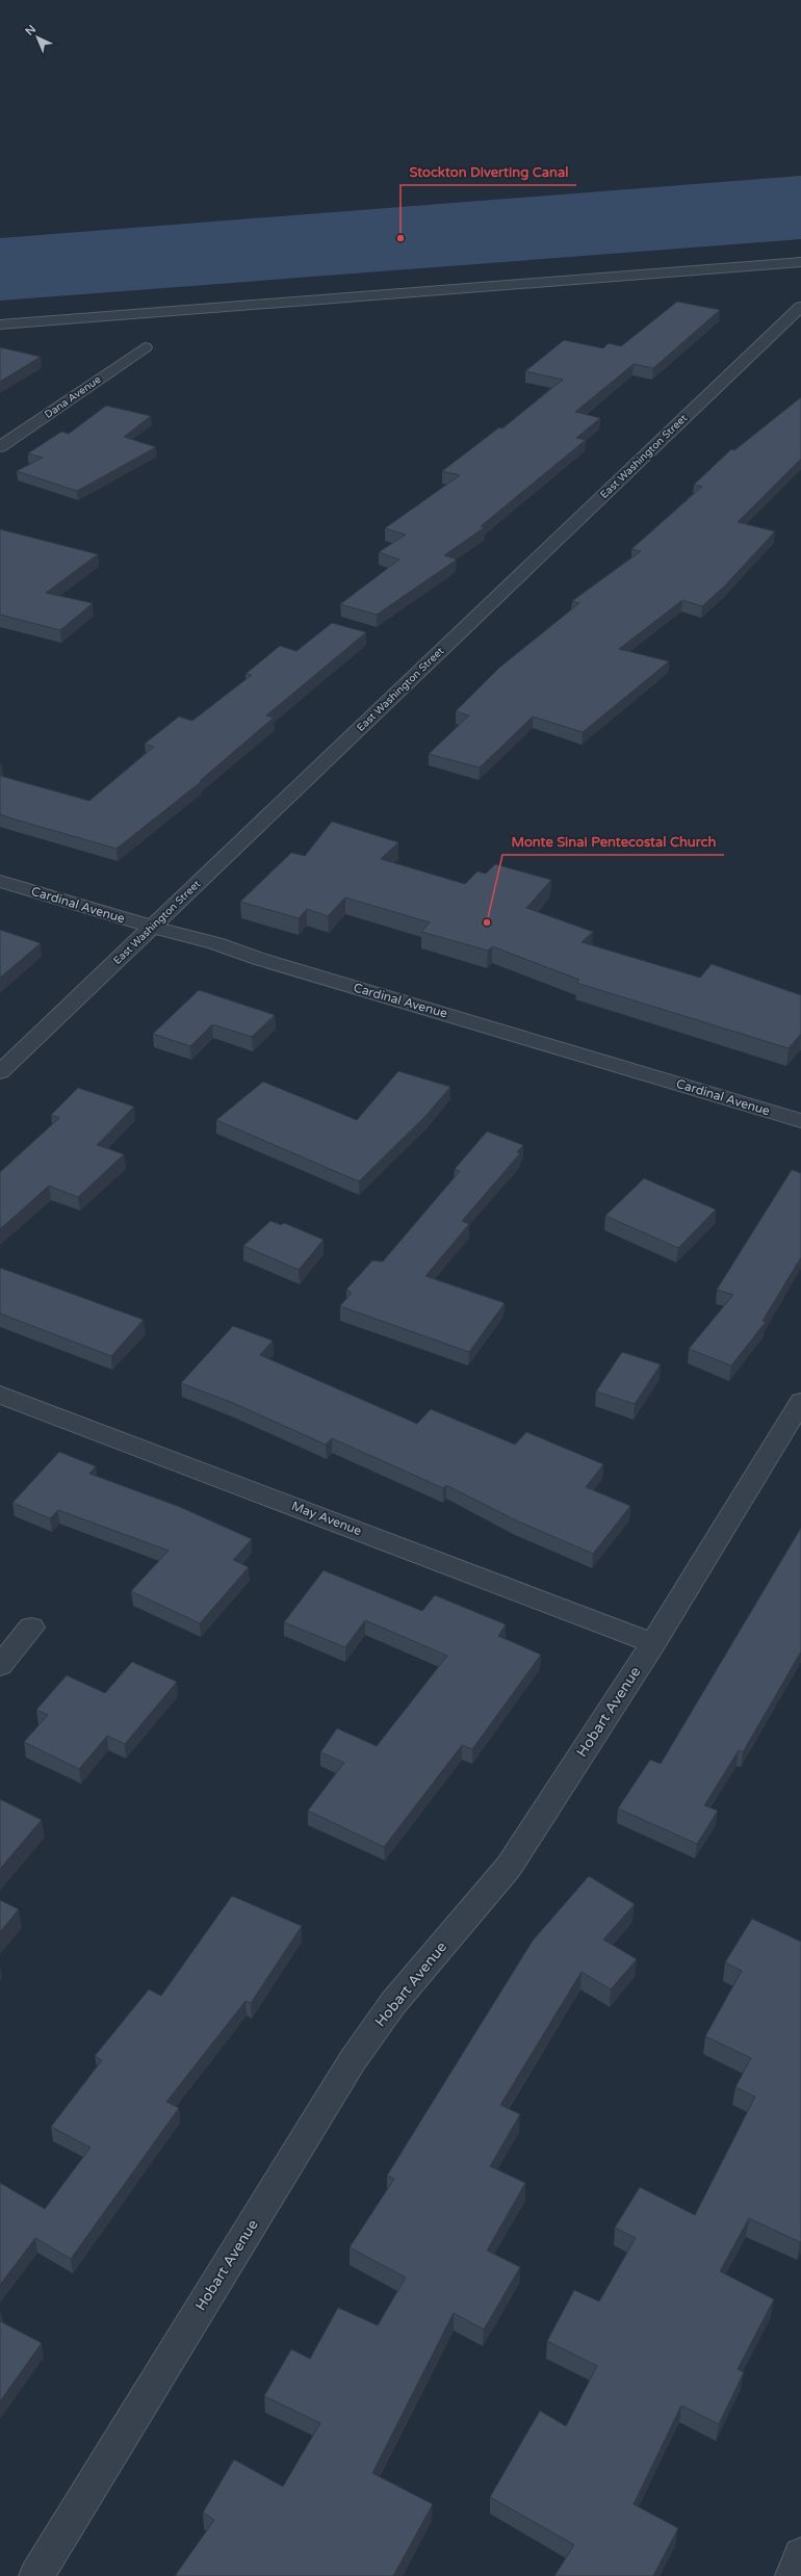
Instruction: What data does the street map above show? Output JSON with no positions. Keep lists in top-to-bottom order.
{
  "streets": {
    "street": [
      "Dana Avenue",
      "East Washington Street",
      "Cardinal Avenue",
      "May Avenue",
      "Hobart Avenue"
    ]
  },
  "crossings": [
    ["East Washington Street", "Cardinal Avenue"],
    ["May Avenue", "Hobart Avenue"]
  ],
  "places": ["Stockton Diverting Canal", "Monte Sinai Pentecostal Church"],
  "north": "top left"
}
